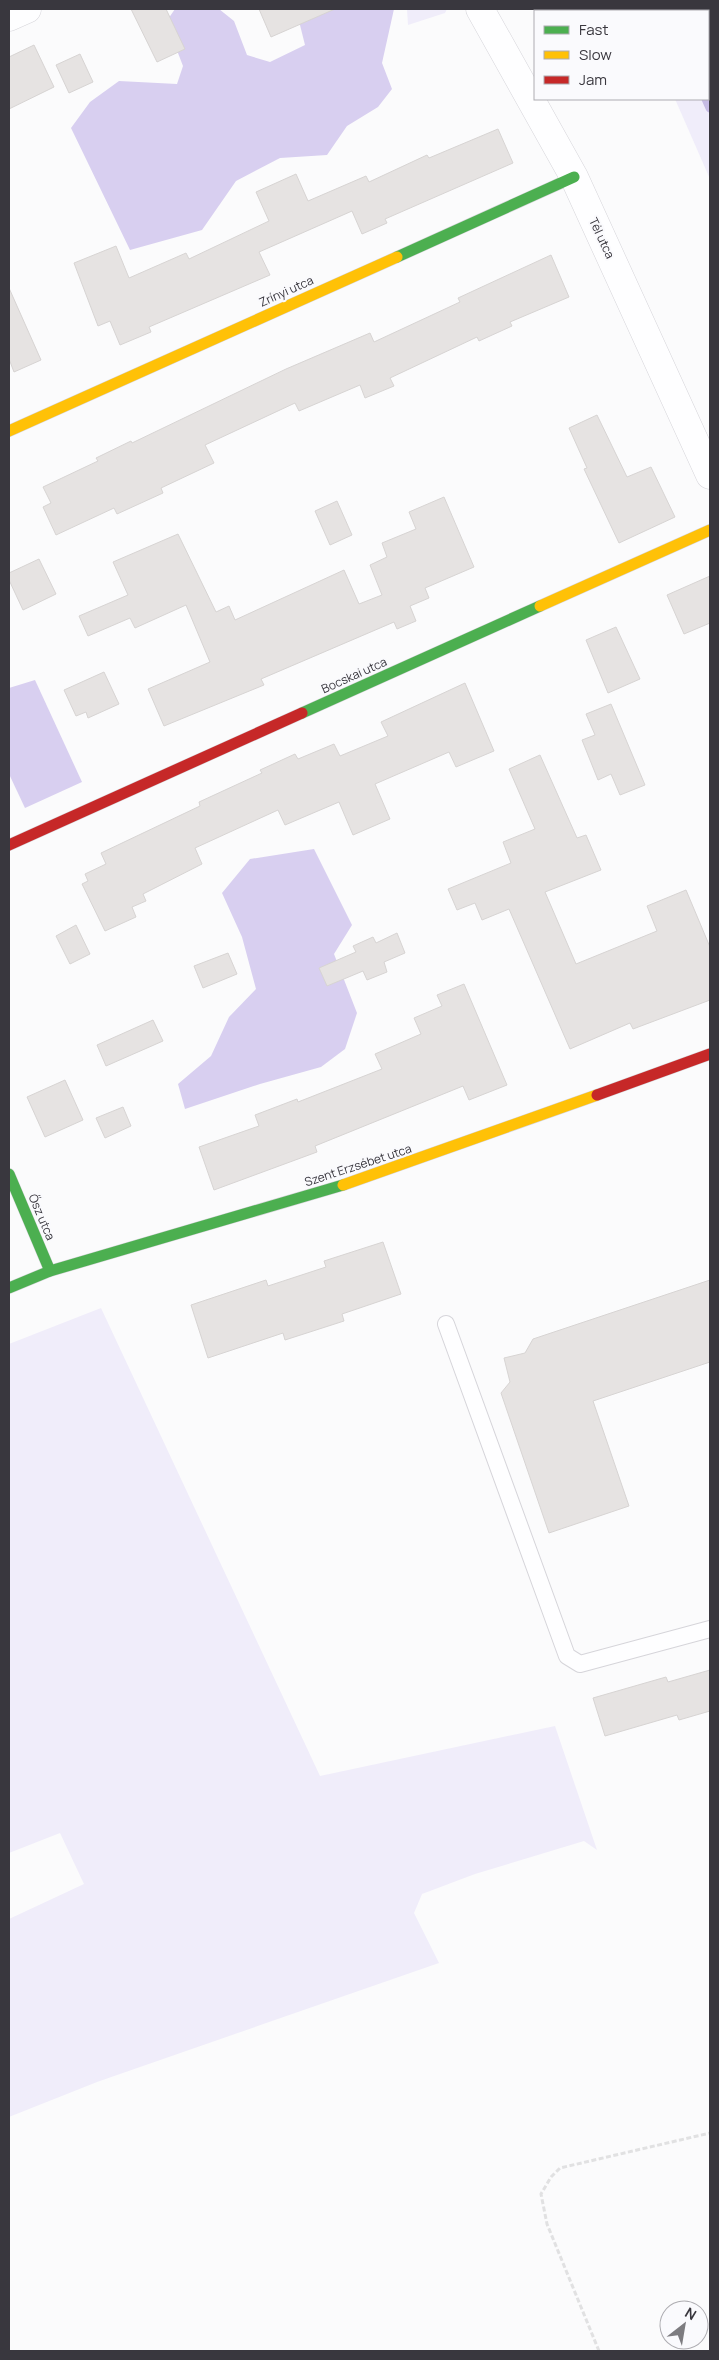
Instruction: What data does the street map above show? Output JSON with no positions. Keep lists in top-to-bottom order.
{
  "streets": {
    "street": [
      "Tél utca",
      "Zrínyi utca",
      "Bocskai utca",
      "Szent Erzsébet utca",
      "Ősz utca"
    ]
  },
  "crossings": [
    ["Tél utca", "Zrínyi utca"],
    ["Szent Erzsébet utca", "Ősz utca"]
  ],
  "legend": ["Fast", "Slow", "Jam"],
  "north": "top right"
}
